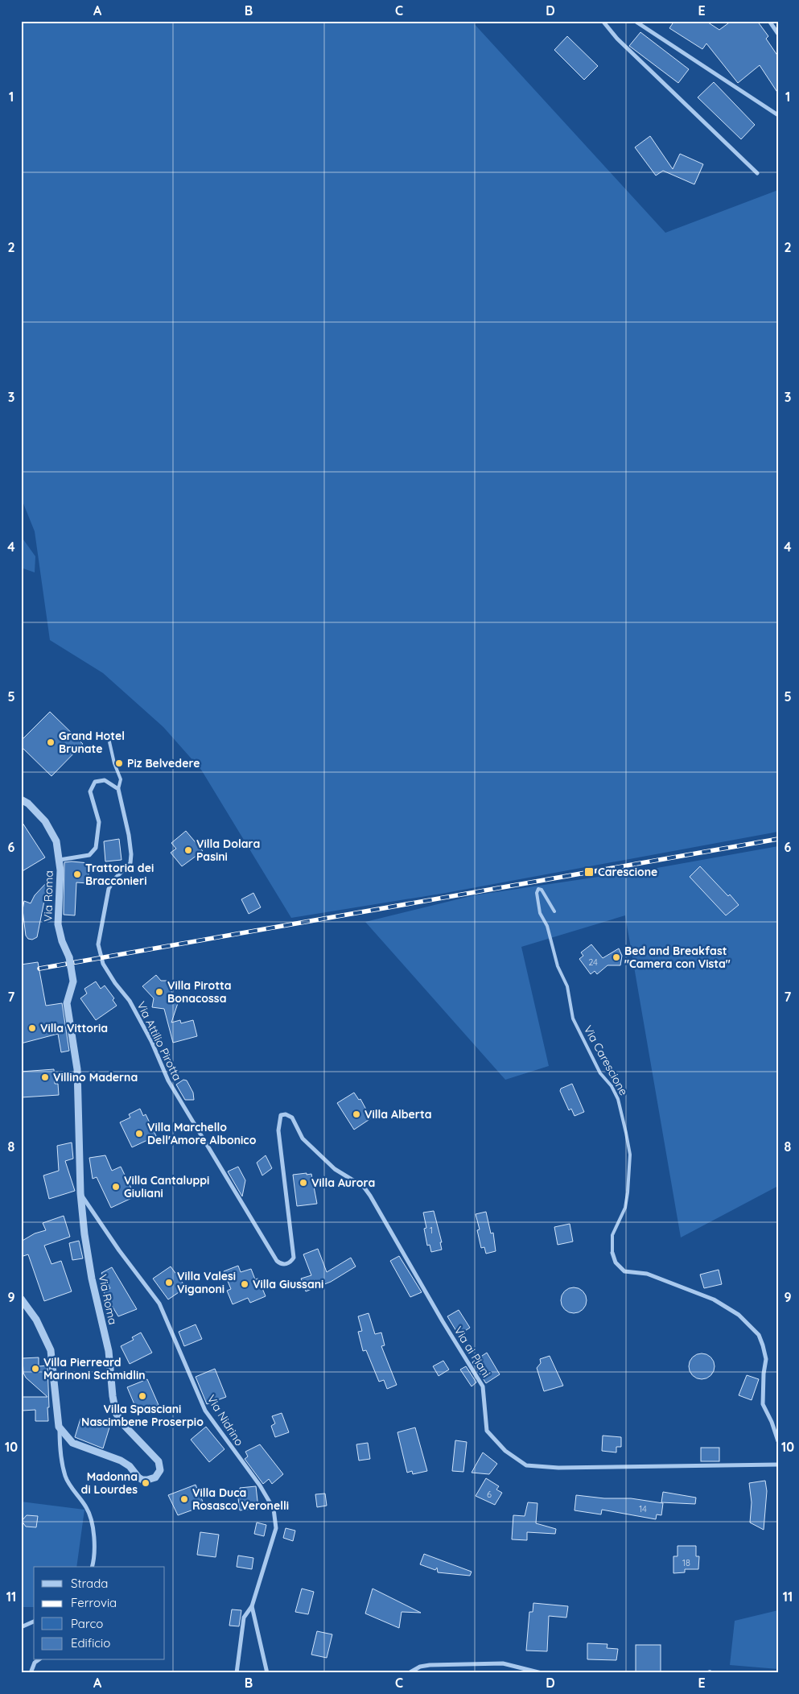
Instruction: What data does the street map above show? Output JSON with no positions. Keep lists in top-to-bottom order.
{
  "streets": {
    "street": [
      "Via Roma",
      "Via Attilio Pirotta",
      "Via Carescione",
      "Via ai Piani",
      "Via Nidrino"
    ]
  },
  "crossings": [
    ["Via Roma", "Via Nidrino"],
    ["Via Attilio Pirotta", "Via ai Piani"]
  ],
  "places": {
    "other": [
      "Grand Hotel Brunate",
      "Piz Belvedere",
      "Villa Dolara Pasini",
      "Trattoria dei Bracconieri",
      "Bed and Breakfast \"Camera con Vista\"",
      "Villa Pirotta Bonacossa",
      "Villa Vittoria",
      "Villino Maderna",
      "Villa Alberta",
      "Villa Marchello Dell'Amore Albonico",
      "Villa Aurora",
      "Villa Cantaluppi Giuliani",
      "Villa Valesi Viganoni",
      "Villa Giussani",
      "Villa Pierreard Marinoni Schmidlin",
      "Villa Spasciani Nascimbene Proserpio",
      "Madonna di Lourdes",
      "Villa Duca Rosasco Veronelli"
    ],
    "transit": ["Carescione"]
  },
  "house_numbers": [
    "24",
    "1",
    "6",
    "14",
    "18"
  ],
  "legend": [
    "Strada",
    "Ferrovia",
    "Parco",
    "Edificio"
  ],
  "grid": {
    "columns": [
      "A",
      "B",
      "C",
      "D",
      "E"
    ],
    "rows": [
      "1",
      "2",
      "3",
      "4",
      "5",
      "6",
      "7",
      "8",
      "9",
      "10",
      "11"
    ]
  }
}
